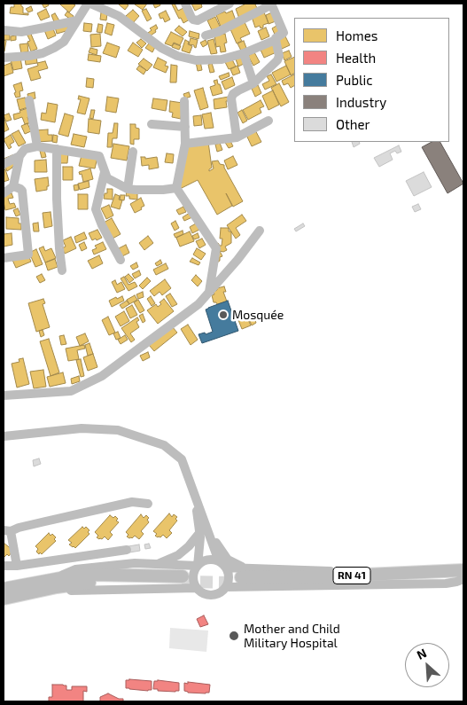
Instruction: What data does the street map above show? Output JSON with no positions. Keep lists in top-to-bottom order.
{
  "streets": {
    "highway": ["RN 41"]
  },
  "places": ["Mosquée", "Mother and Child Military Hospital"],
  "legend": [
    "Homes",
    "Health",
    "Public",
    "Industry",
    "Other"
  ],
  "north": "top left"
}
